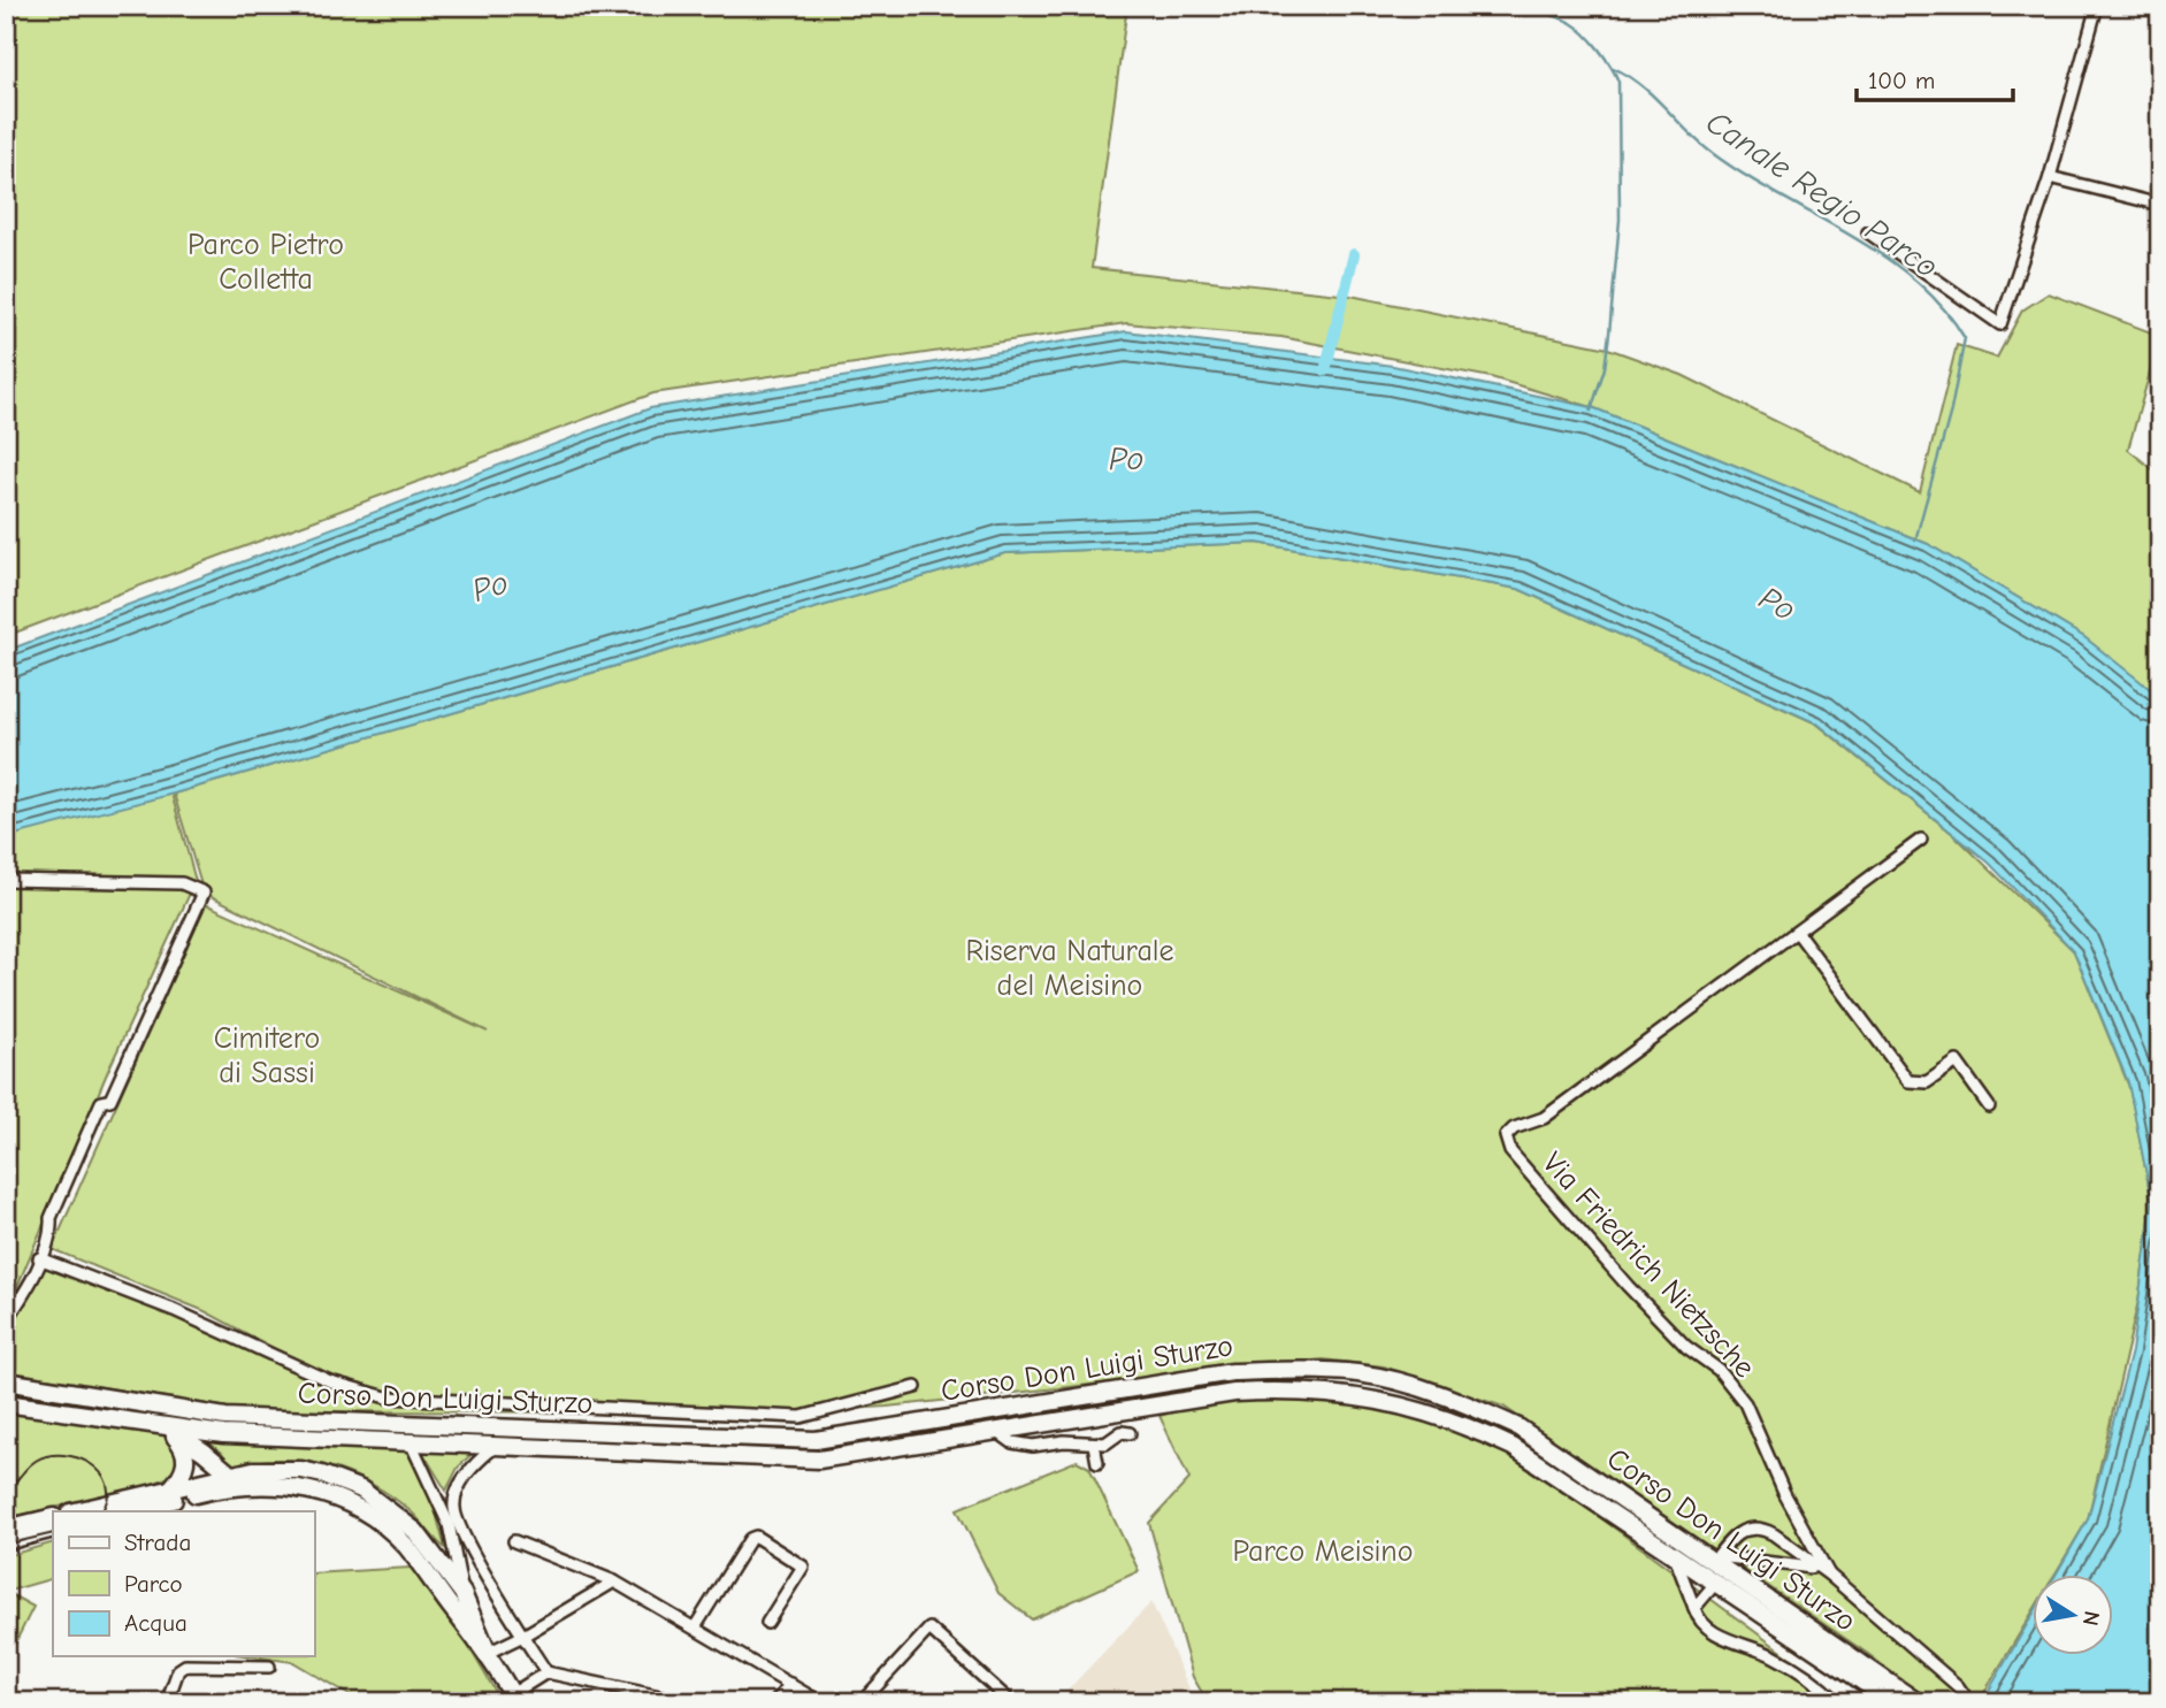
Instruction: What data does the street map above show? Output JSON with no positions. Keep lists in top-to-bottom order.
{
  "streets": {
    "main road": ["Corso Don Luigi Sturzo"],
    "street": ["Via Friedrich Nietzsche"]
  },
  "water": ["Canale Regio Parco", "Po"],
  "parks": [
    "Parco Pietro Colletta",
    "Riserva Naturale del Meisino",
    "Cimitero di Sassi",
    "Parco Meisino"
  ],
  "legend": ["Strada", "Parco", "Acqua"],
  "scale_bar": "100 m",
  "north": "right"
}
